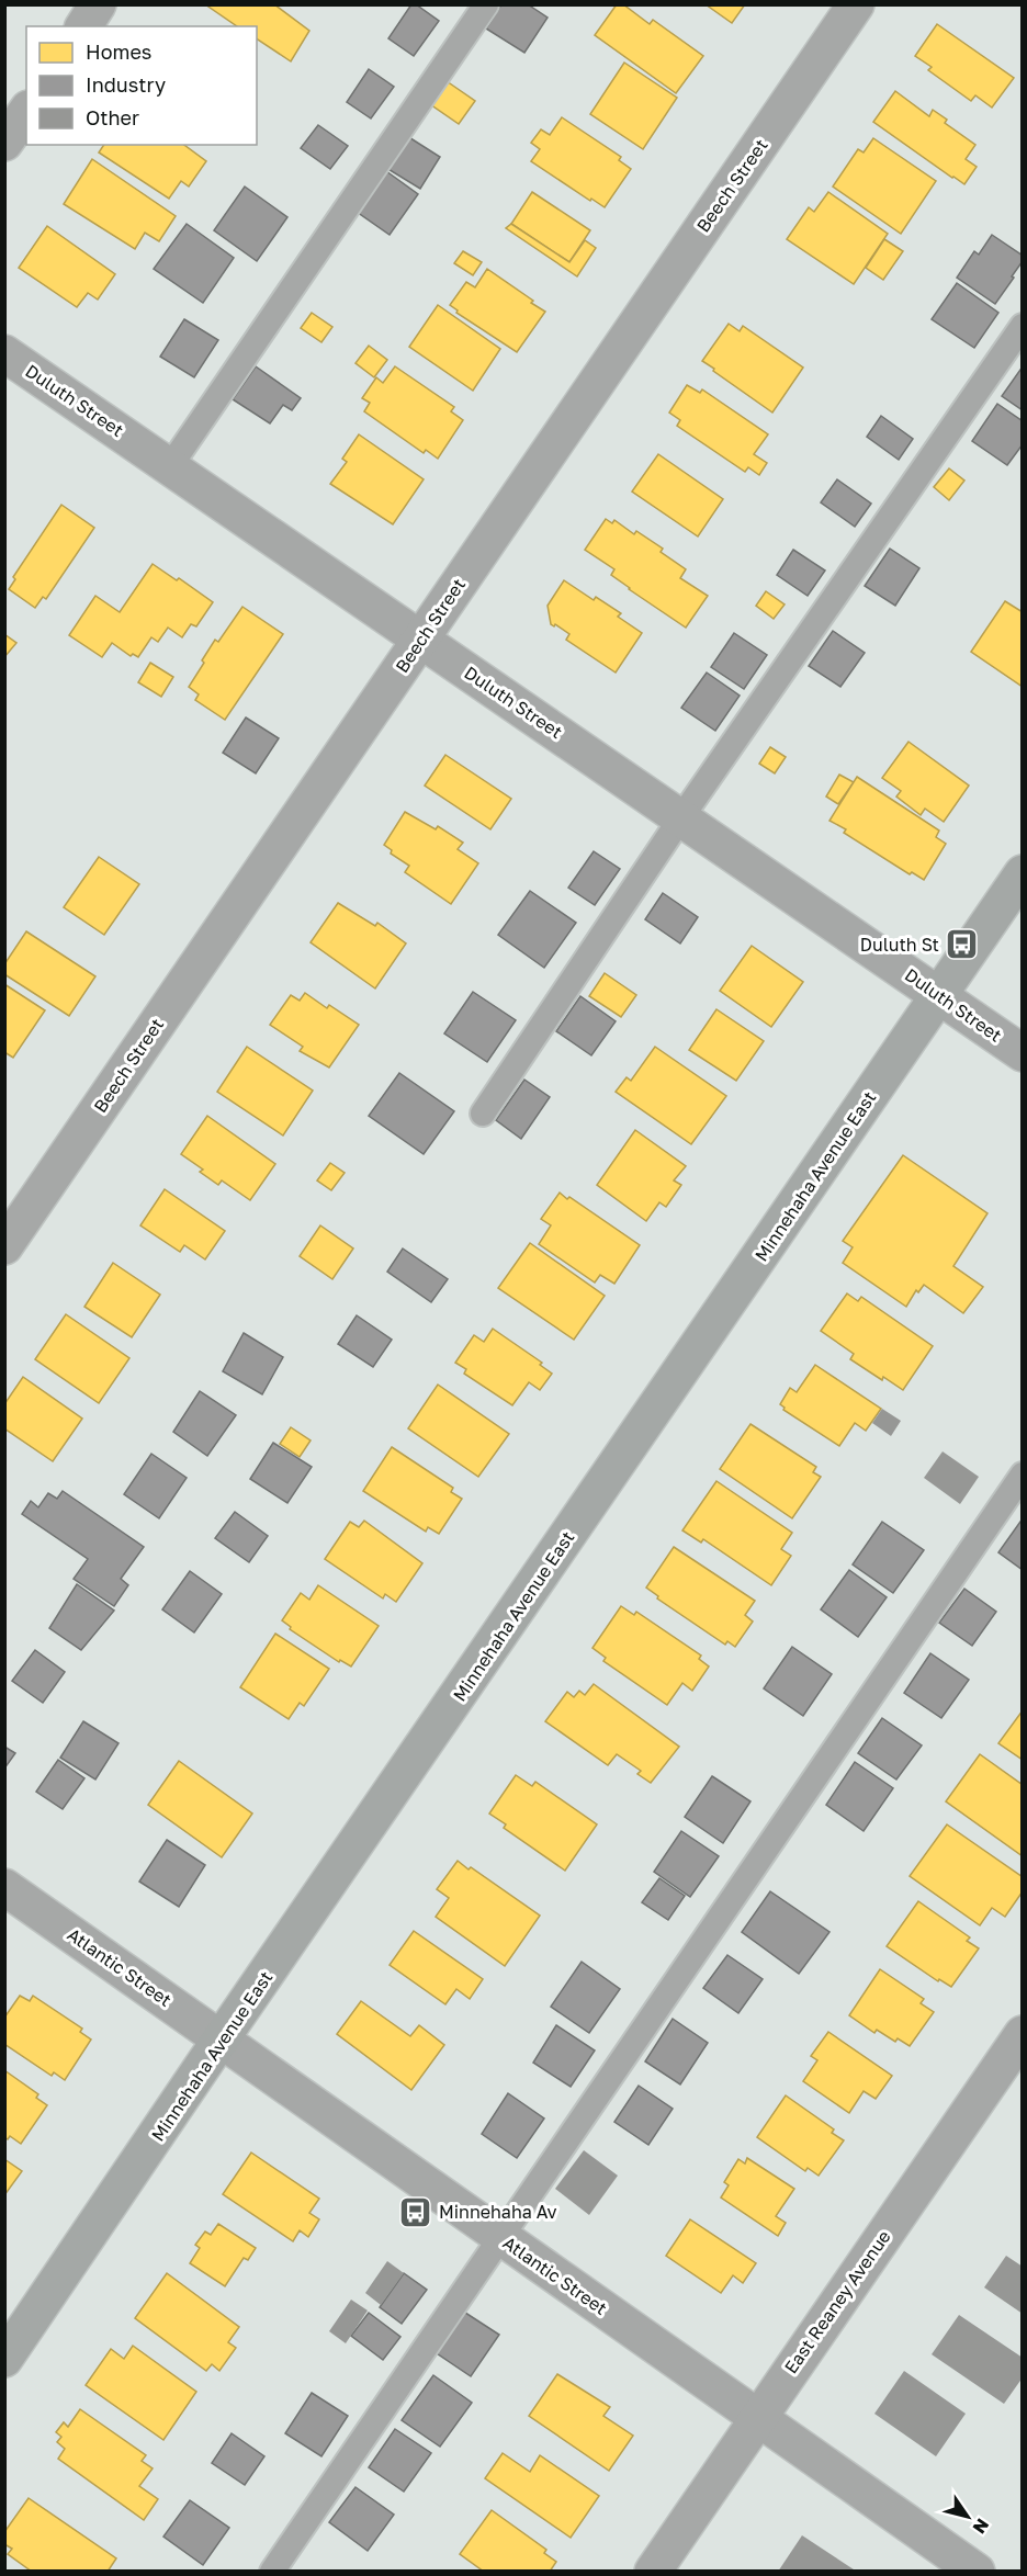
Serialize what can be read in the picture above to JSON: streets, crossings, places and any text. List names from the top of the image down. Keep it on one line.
{"streets":{"main road":["Minnehaha Avenue East"],"street":["Beech Street","Duluth Street","Atlantic Street","East Reaney Avenue"]},"crossings":[["Beech Street","Duluth Street"],["Duluth Street","Minnehaha Avenue East"],["Minnehaha Avenue East","Atlantic Street"],["Atlantic Street","East Reaney Avenue"]],"places":{"bus stop":["Duluth St","Minnehaha Av"]},"legend":["Homes","Industry","Other"],"north":"bottom right"}
